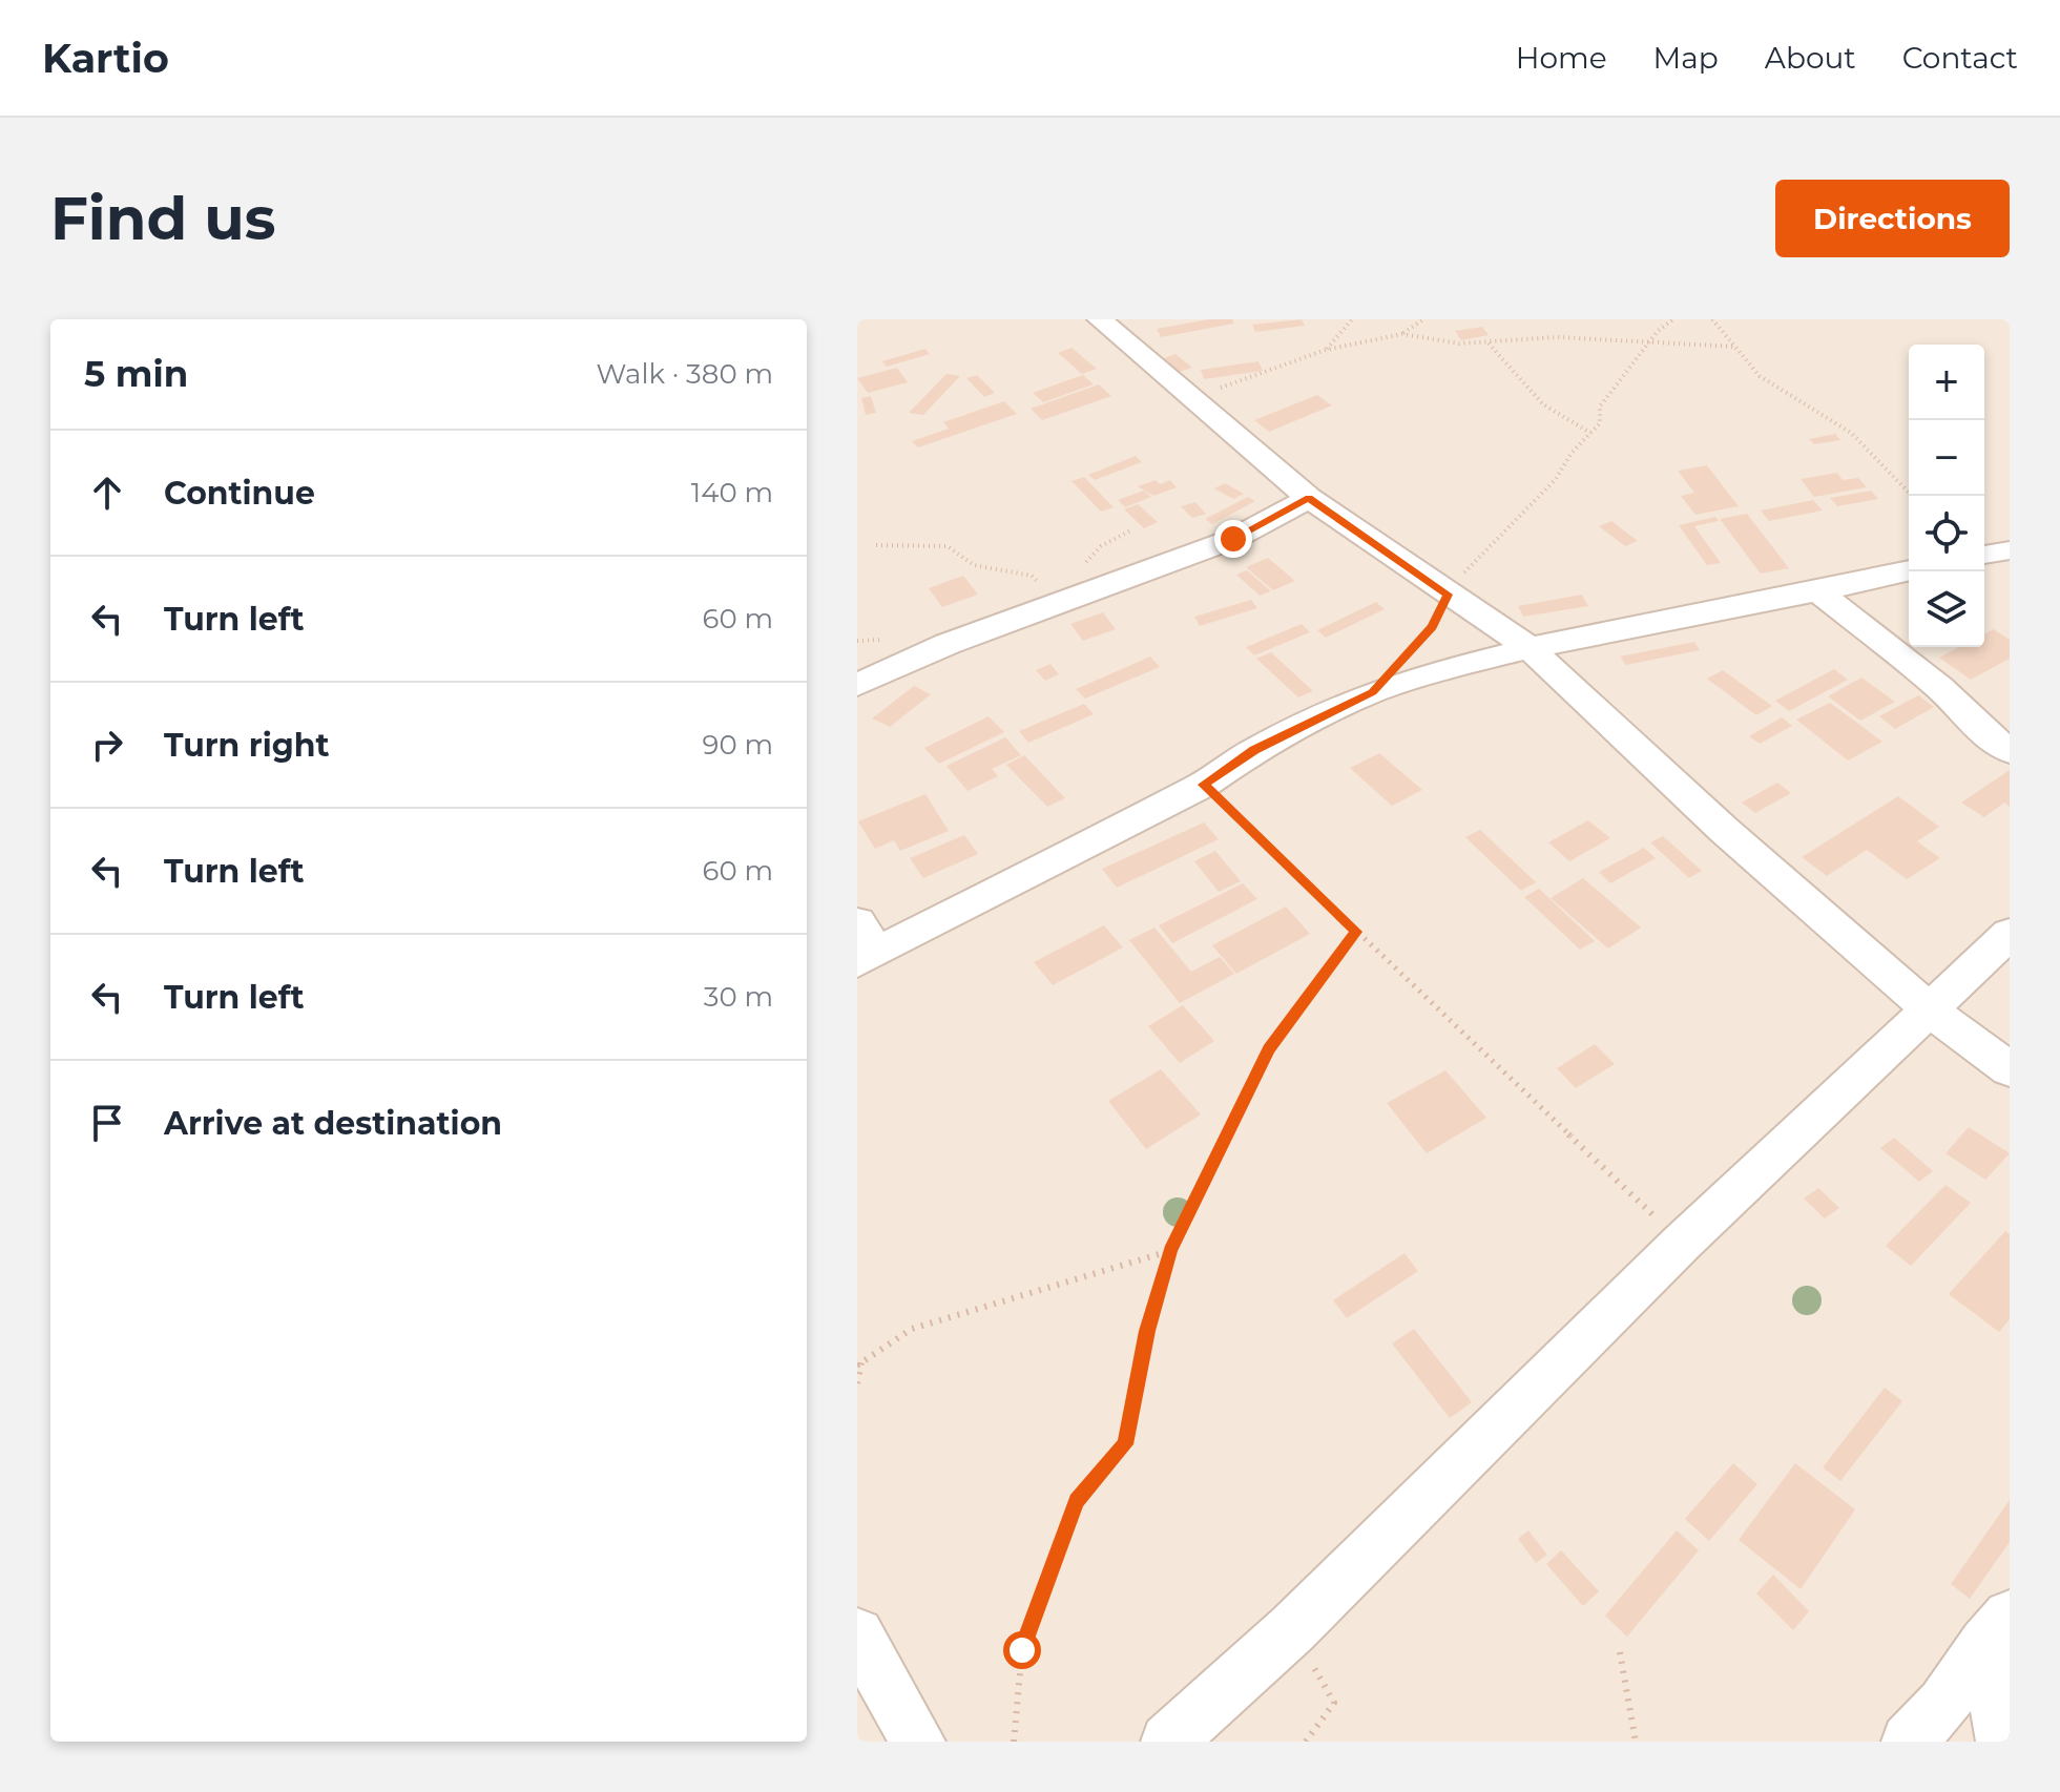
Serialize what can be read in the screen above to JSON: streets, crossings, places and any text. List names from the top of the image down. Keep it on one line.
{"page":{"header":"Kartio","nav":["Home","Map","About","Contact"],"buttons":"Directions","title":"Find us","heading":["5 min","Walk · 380 m"],"map_buttons":["+","−"],"list":[["Continue","140 m"],["Turn left","60 m"],["Turn right","90 m"],["Turn left","60 m"],["Turn left","30 m"],"Arrive at destination"]}}
